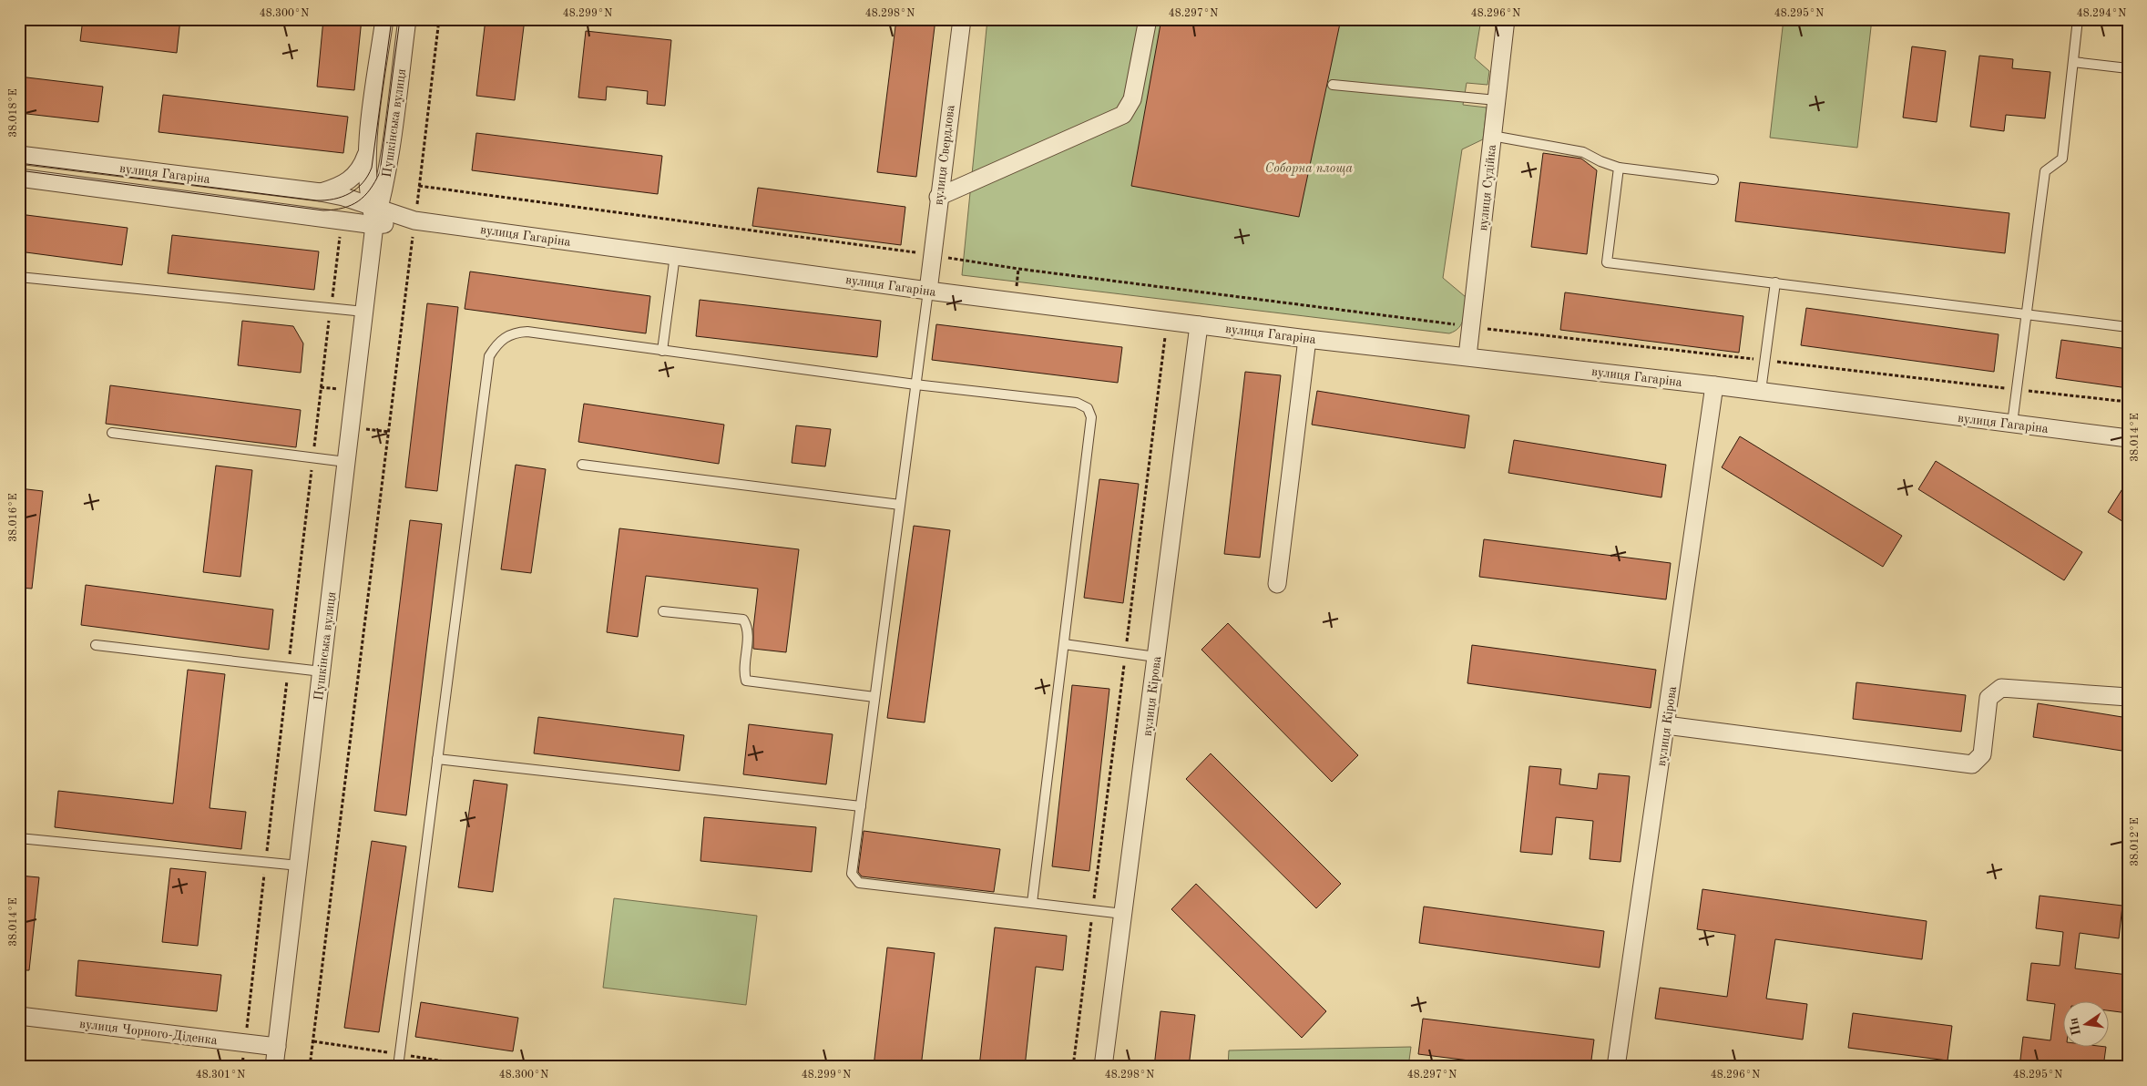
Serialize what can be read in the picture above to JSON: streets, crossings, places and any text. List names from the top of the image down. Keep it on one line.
{"streets":{"street":["Пушкінська вулиця","вулиця Свердлова","вулиця Гагаріна","вулиця Судійка","вулиця Кірова","вулиця Чорного-Діденка"]},"crossings":[["Пушкінська вулиця","вулиця Гагаріна"],["Пушкінська вулиця","вулиця Чорного-Діденка"],["вулиця Свердлова","вулиця Гагаріна"],["вулиця Гагаріна","вулиця Судійка"],["вулиця Гагаріна","вулиця Кірова"]],"parks":["Соборна площа"],"north":"left","coordinates":["48.300°N","48.299°N","48.298°N","48.297°N","48.296°N","48.295°N","48.294°N","38.018°E","38.014°E","38.016°E","38.012°E","48.301°N"]}
